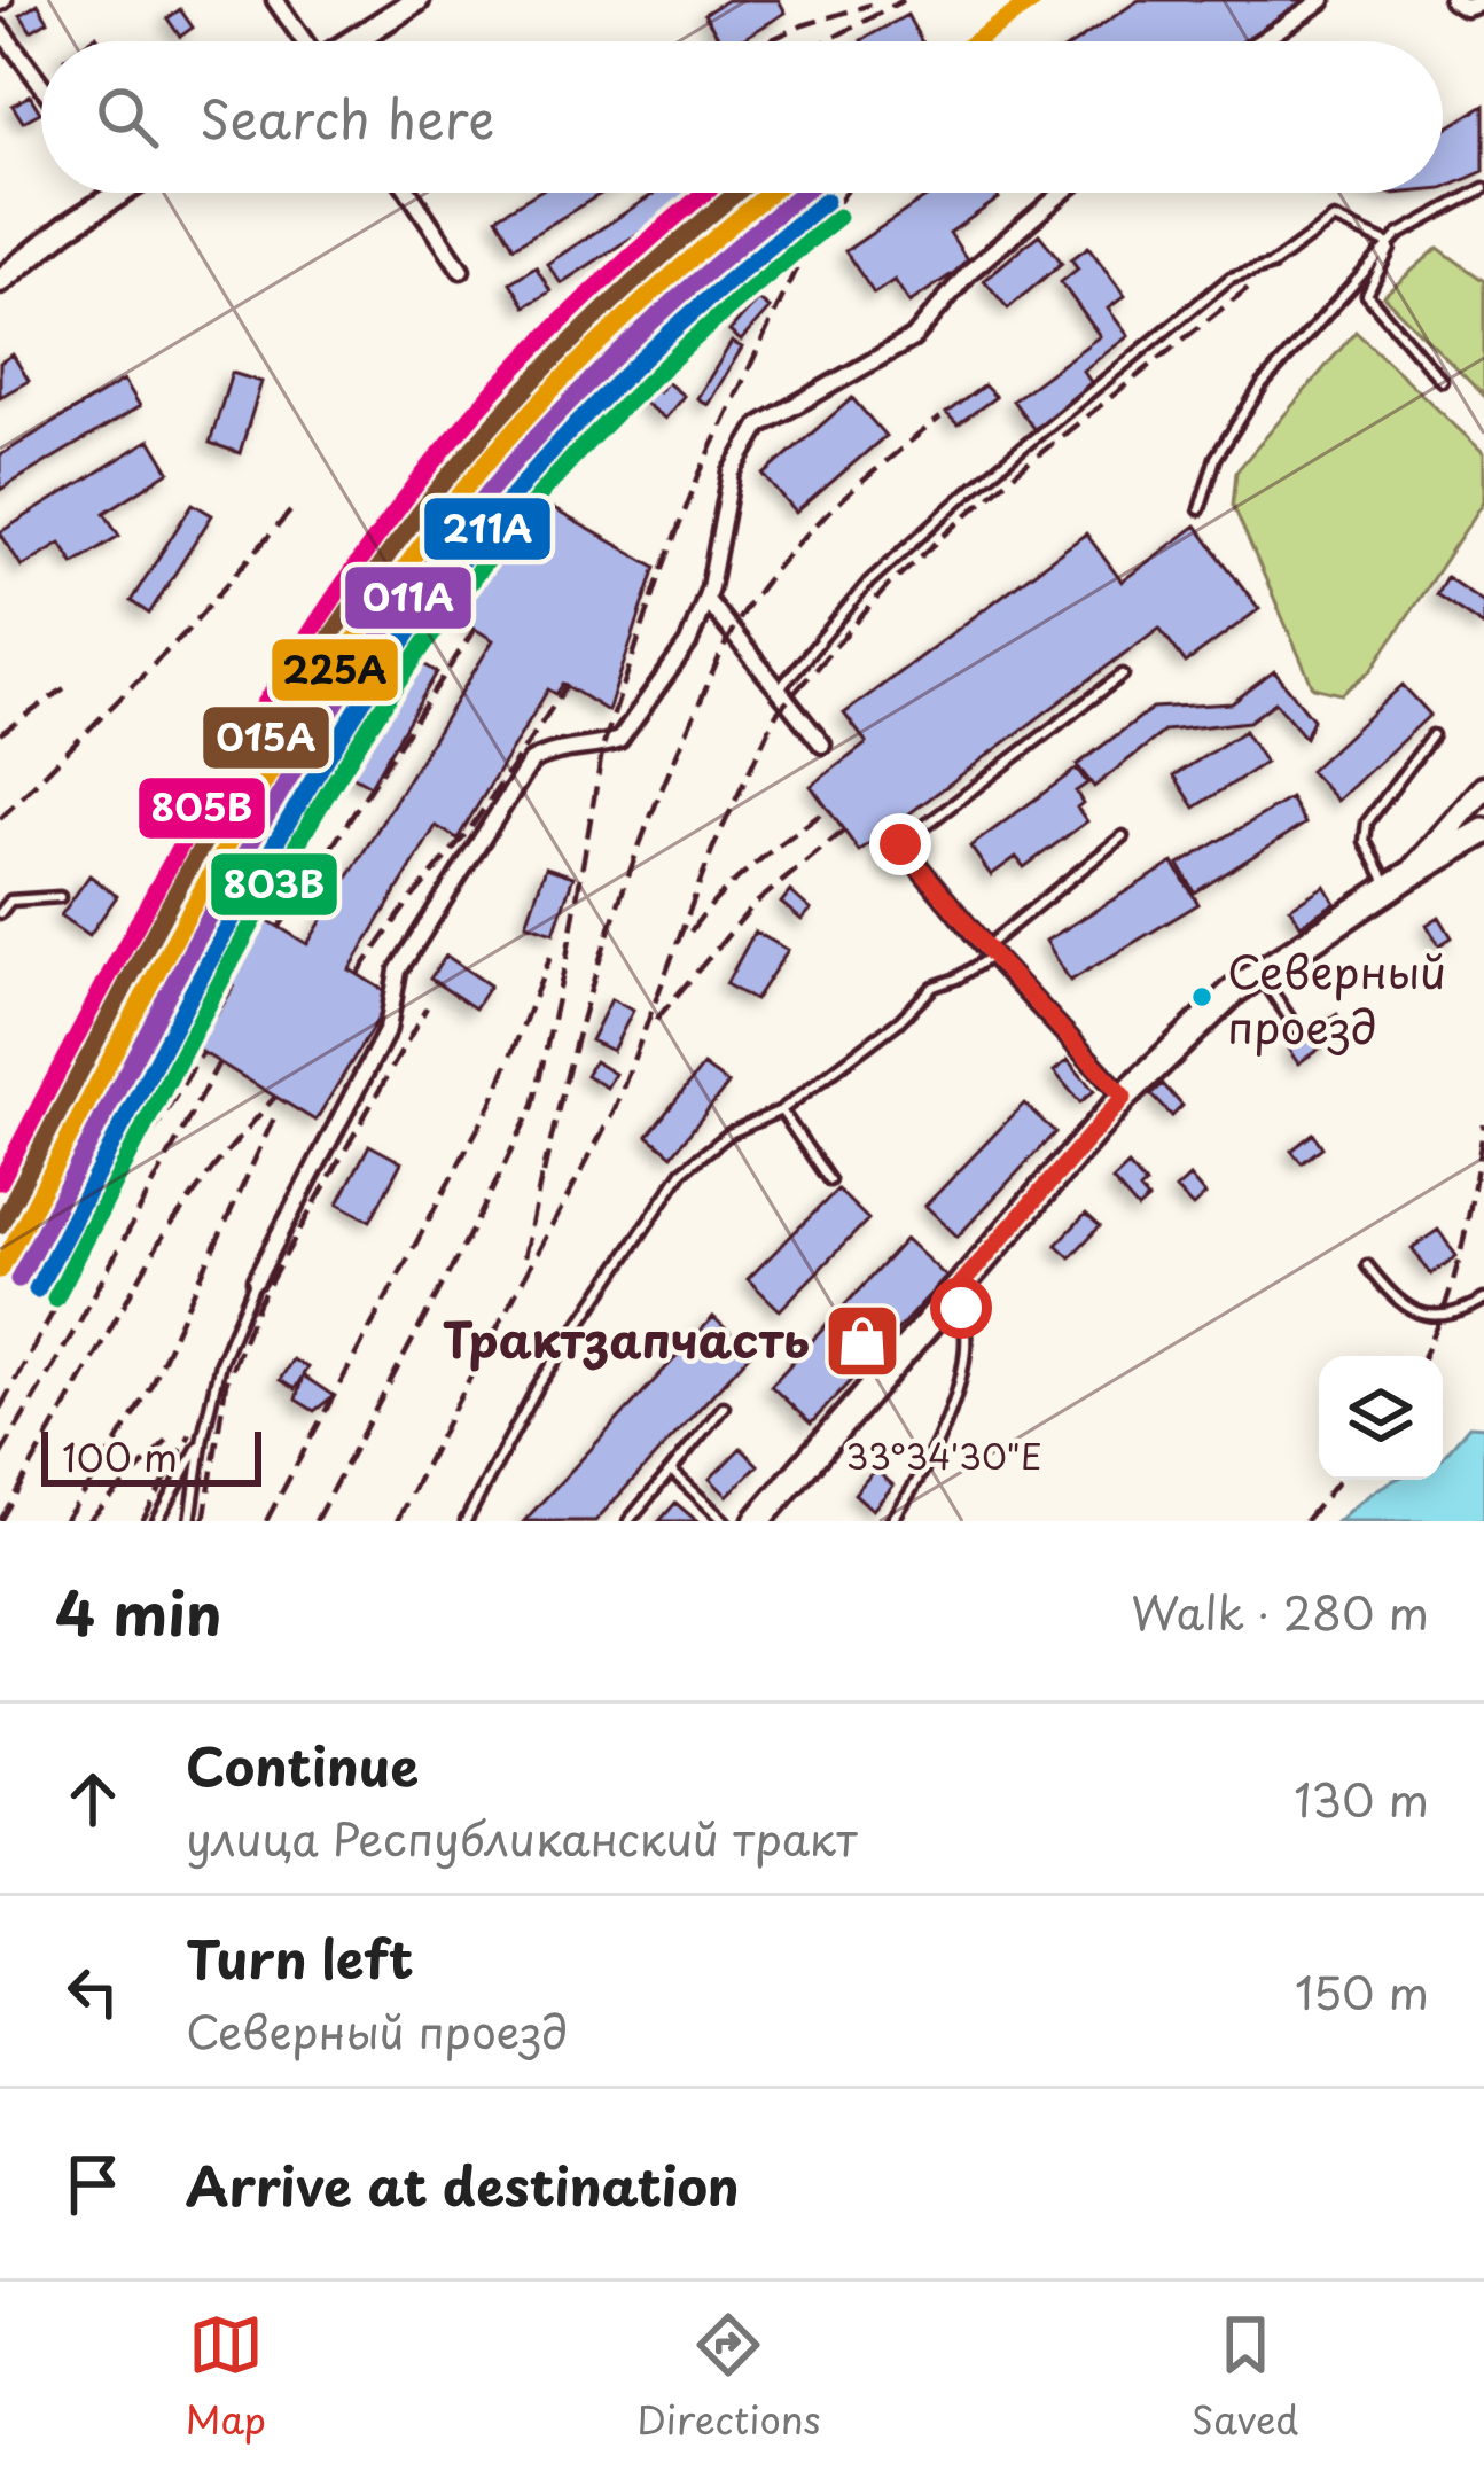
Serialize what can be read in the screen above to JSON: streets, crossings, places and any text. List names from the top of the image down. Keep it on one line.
{"places":{"other":["Северный проезд"],"shop":["Трактзапчасть"]},"lines":["transit line 225А","transit line 011А","transit line 015А","transit line 805В","transit line 211А","transit line 803В"],"scale_bar":"100 m","page":{"search":"Search here","scale":"100 m","heading":["4 min","Walk · 280 m"],"list":[["Continue","улица Республиканский тракт","130 m"],["Turn left","Северный проезд","150 m"],"Arrive at destination"],"nav":["Map","Directions","Saved"]},"coordinates":["33°34'30\"E"]}
